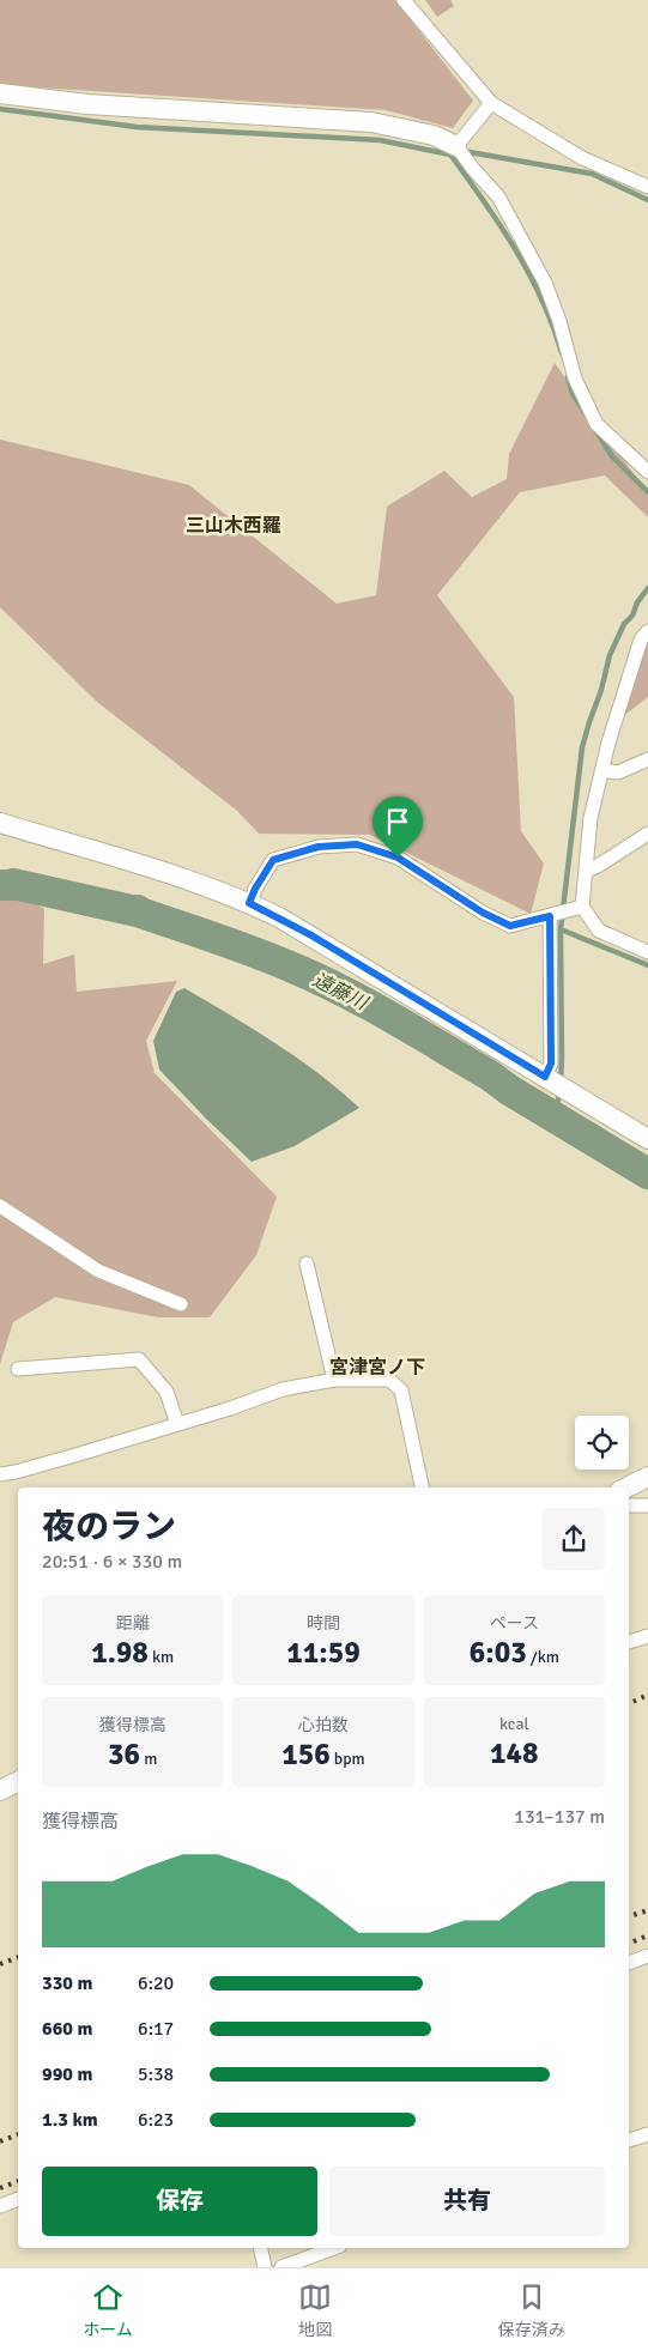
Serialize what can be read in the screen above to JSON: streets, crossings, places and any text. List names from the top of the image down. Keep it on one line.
{"districts":["三山木西羅","宮津宮ノ下"],"water":["遠藤川"],"page":{"heading":["夜のラン","20:51 · 6 × 330 m"],"stats":[["距離","1.98 km"],["時間","11:59"],["ペース","6:03 /km"],["獲得標高","36 m"],["心拍数","156 bpm"],["kcal","148"]],"chart":["獲得標高","131–137 m"],"list":[{"name":"330 m","note":"6:20"},{"name":"660 m","note":"6:17"},{"name":"990 m","note":"5:38"},{"name":"1.3 km","note":"6:23"}],"buttons":["保存","共有"],"tabs":["ホーム","地図","保存済み"]}}
